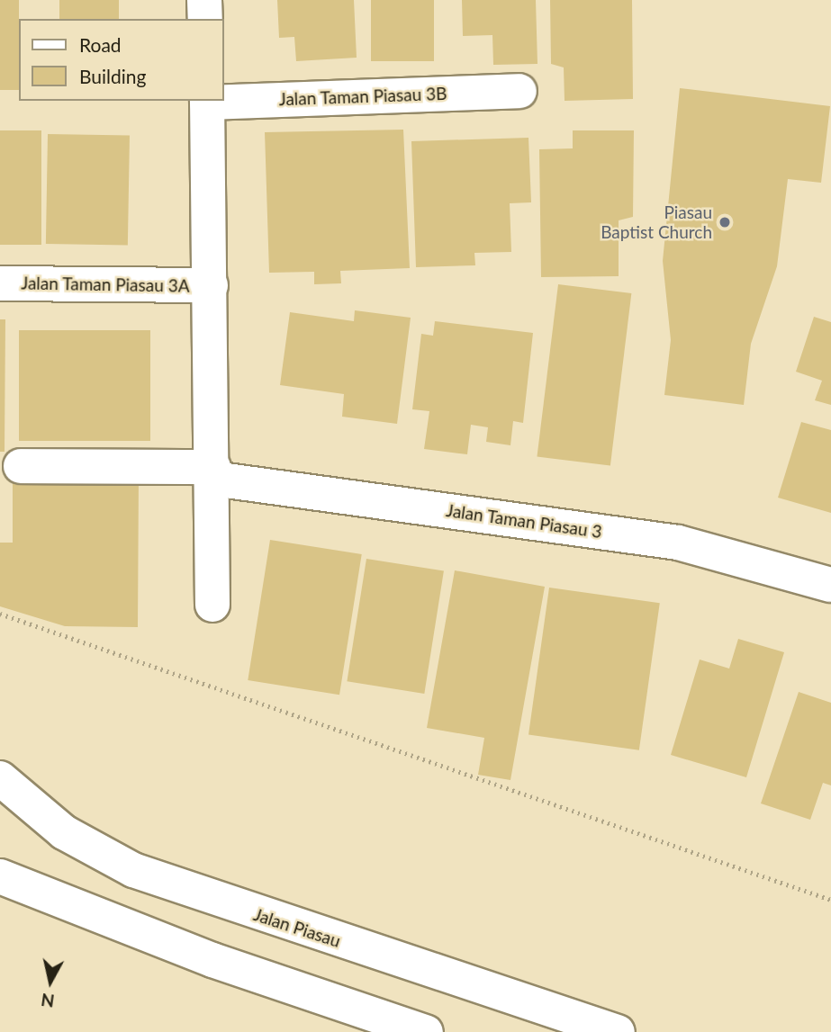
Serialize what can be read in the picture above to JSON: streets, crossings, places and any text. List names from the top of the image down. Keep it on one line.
{"streets":{"street":["Jalan Taman Piasau 3B","Jalan Taman Piasau 3A","Jalan Taman Piasau 3","Jalan Piasau"]},"places":["Piasau Baptist Church"],"legend":["Road","Building"],"north":"bottom"}
